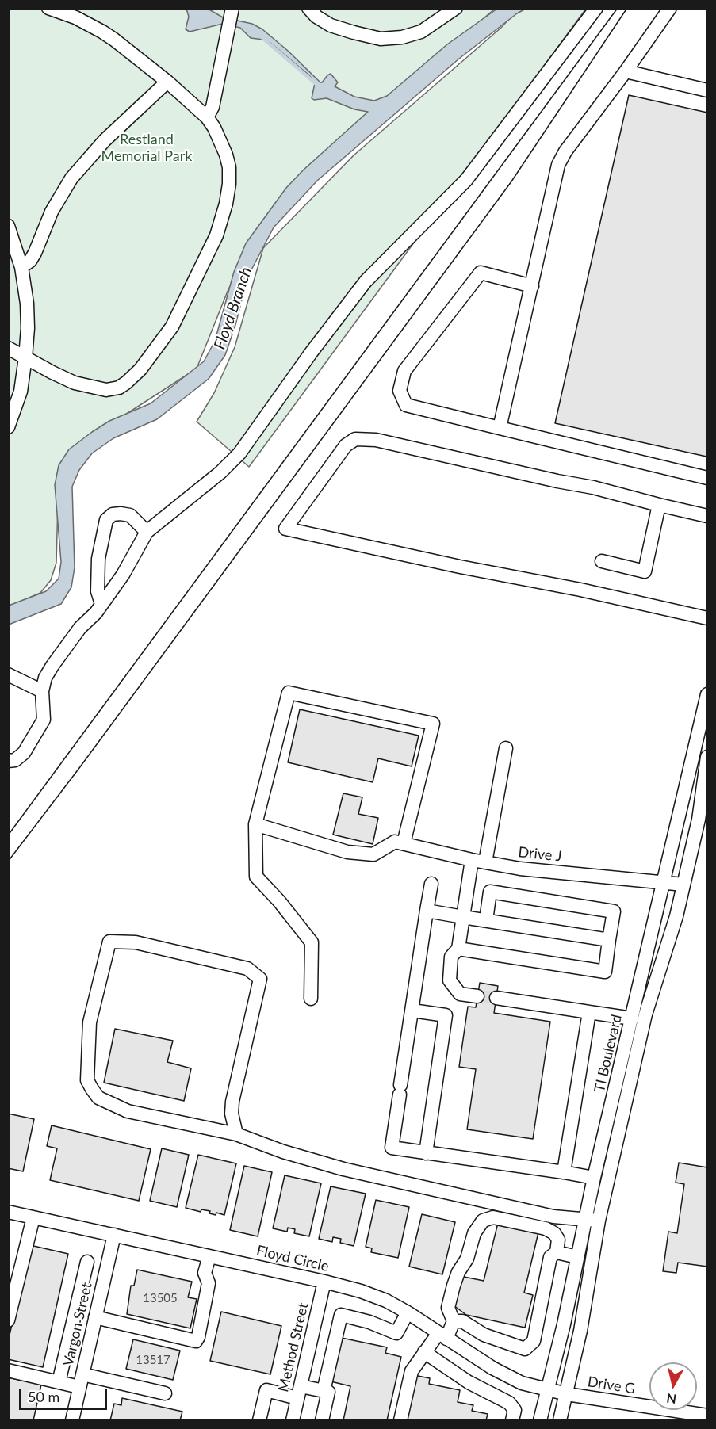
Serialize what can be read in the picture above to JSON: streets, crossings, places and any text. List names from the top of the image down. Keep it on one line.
{"streets":{"street":["Drive J","TI Boulevard","Floyd Circle","Vargon Street","Method Street","Drive G"]},"crossings":[["Drive J","TI Boulevard"],["TI Boulevard","Floyd Circle"],["TI Boulevard","Drive G"],["Floyd Circle","Vargon Street"],["Floyd Circle","Method Street"],["Floyd Circle","Drive G"]],"water":["Floyd Branch"],"parks":["Restland Memorial Park"],"house_numbers":["13505","13517"],"scale_bar":"50 m","north":"bottom"}
